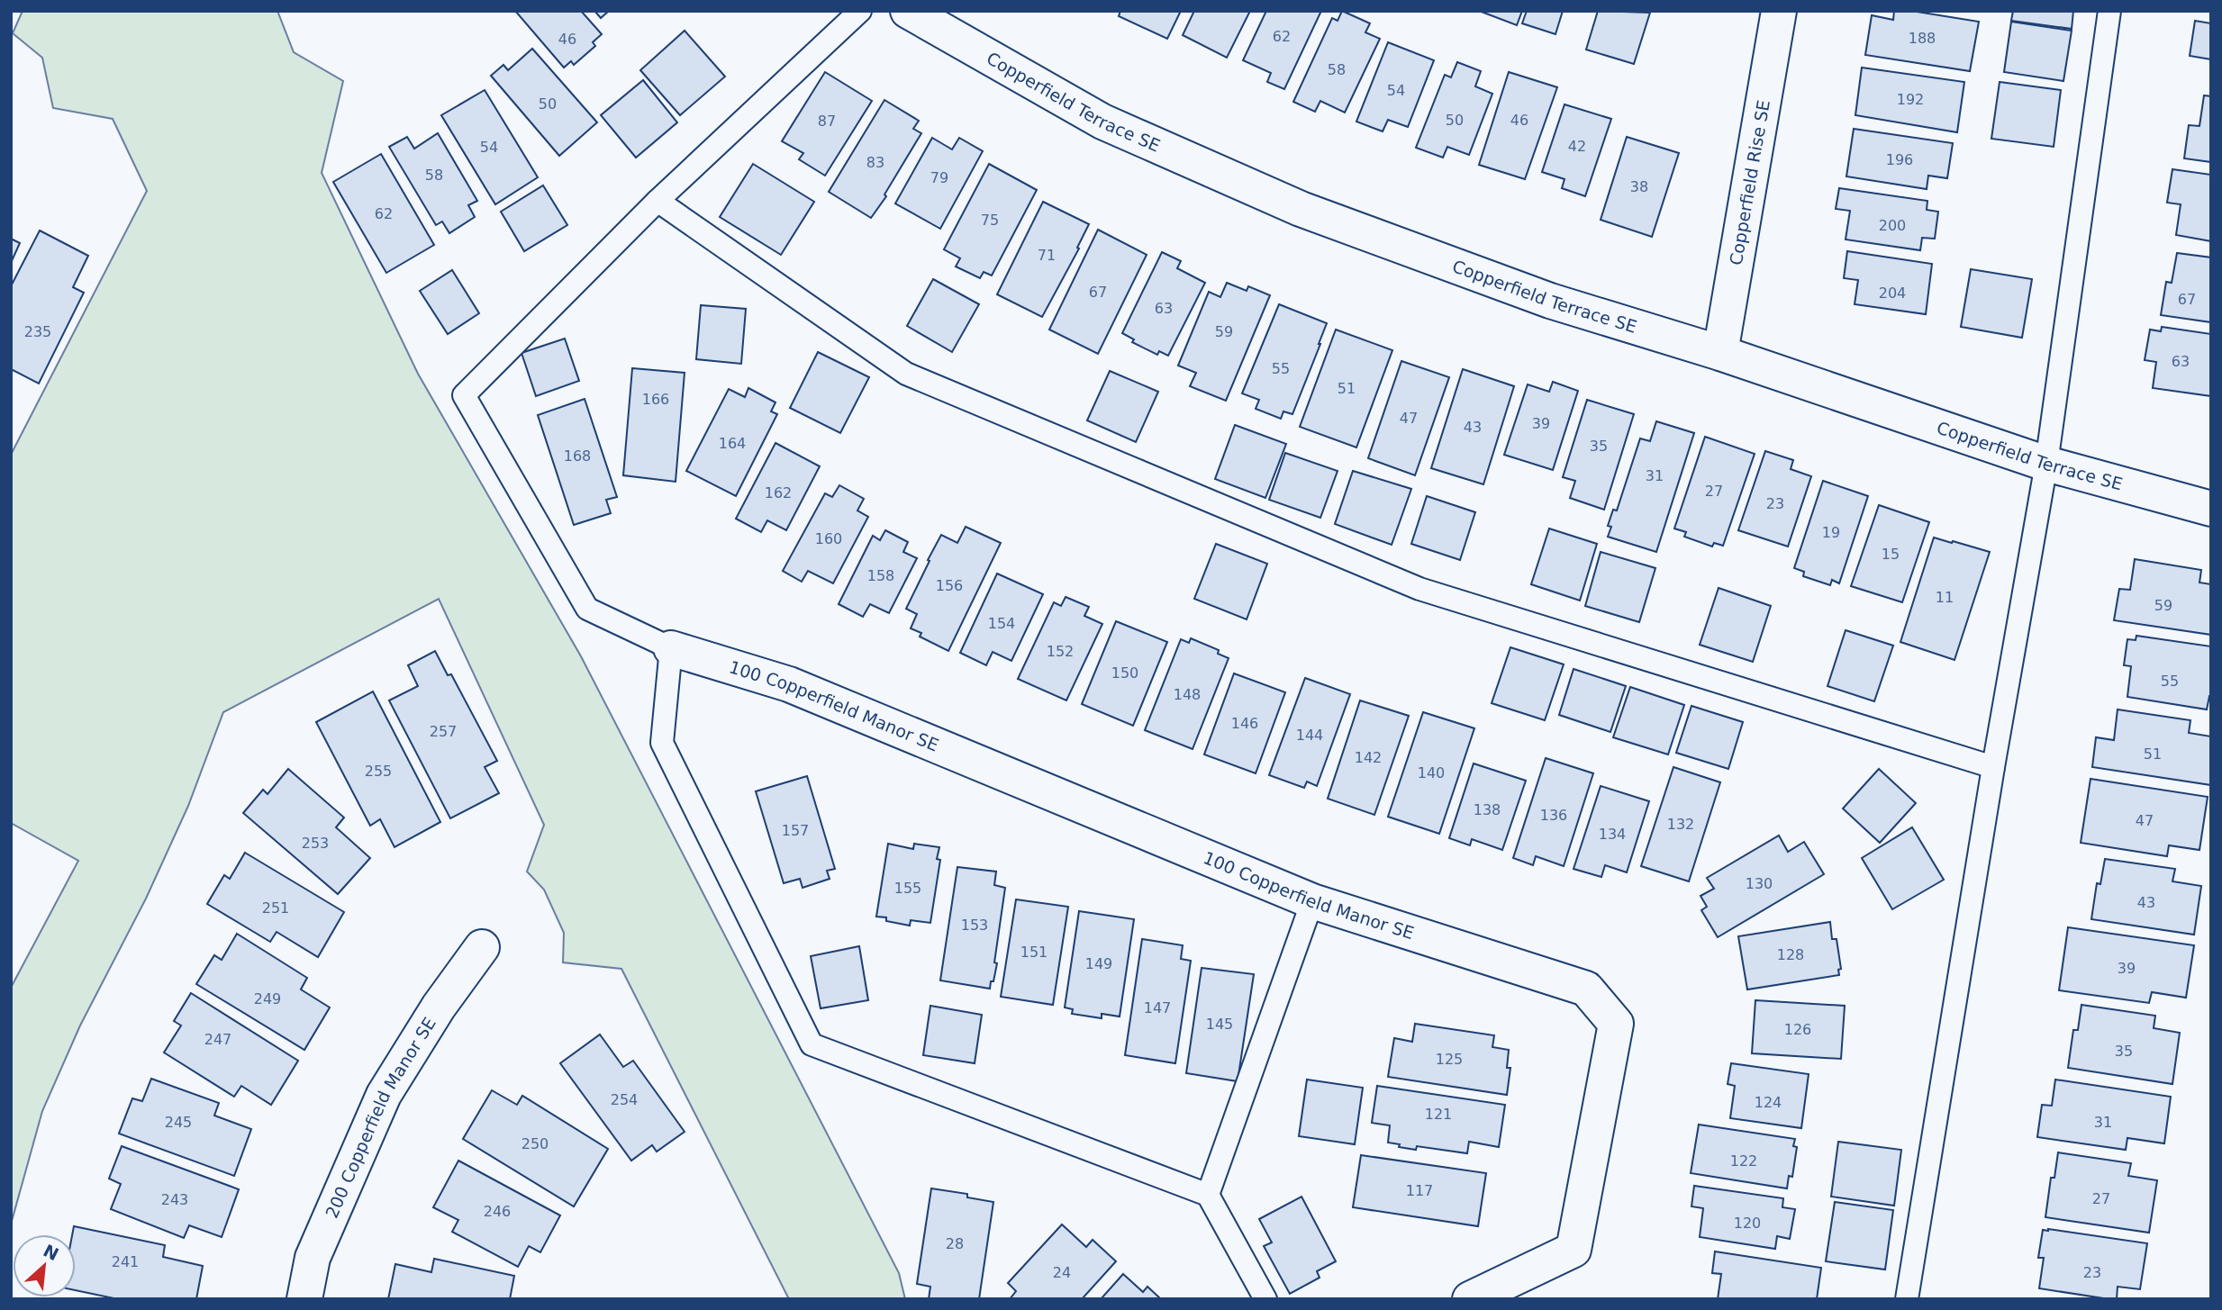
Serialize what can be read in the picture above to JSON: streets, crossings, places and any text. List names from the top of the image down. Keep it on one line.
{"streets":{"street":["Copperfield Terrace SE","Copperfield Rise SE","100 Copperfield Manor SE","200 Copperfield Manor SE"]},"crossings":[["Copperfield Terrace SE","Copperfield Rise SE"]],"house_numbers":["62","188","46","58","54","192","50","50","46","87","42","54","196","83","58","79","38","62","75","200","71","67","204","67","63","235","59","63","55","51","166","47","39","43","164","35","168","31","27","162","23","19","160","15","158","156","11","59","154","152","150","55","148","146","257","144","51","142","255","140","138","136","47","132","157","134","253","130","155","43","251","153","151","128","149","39","249","147","145","126","247","35","125","254","124","121","245","31","250","122","117","27","243","246","120","28","241","24","23"],"north":"top right"}
